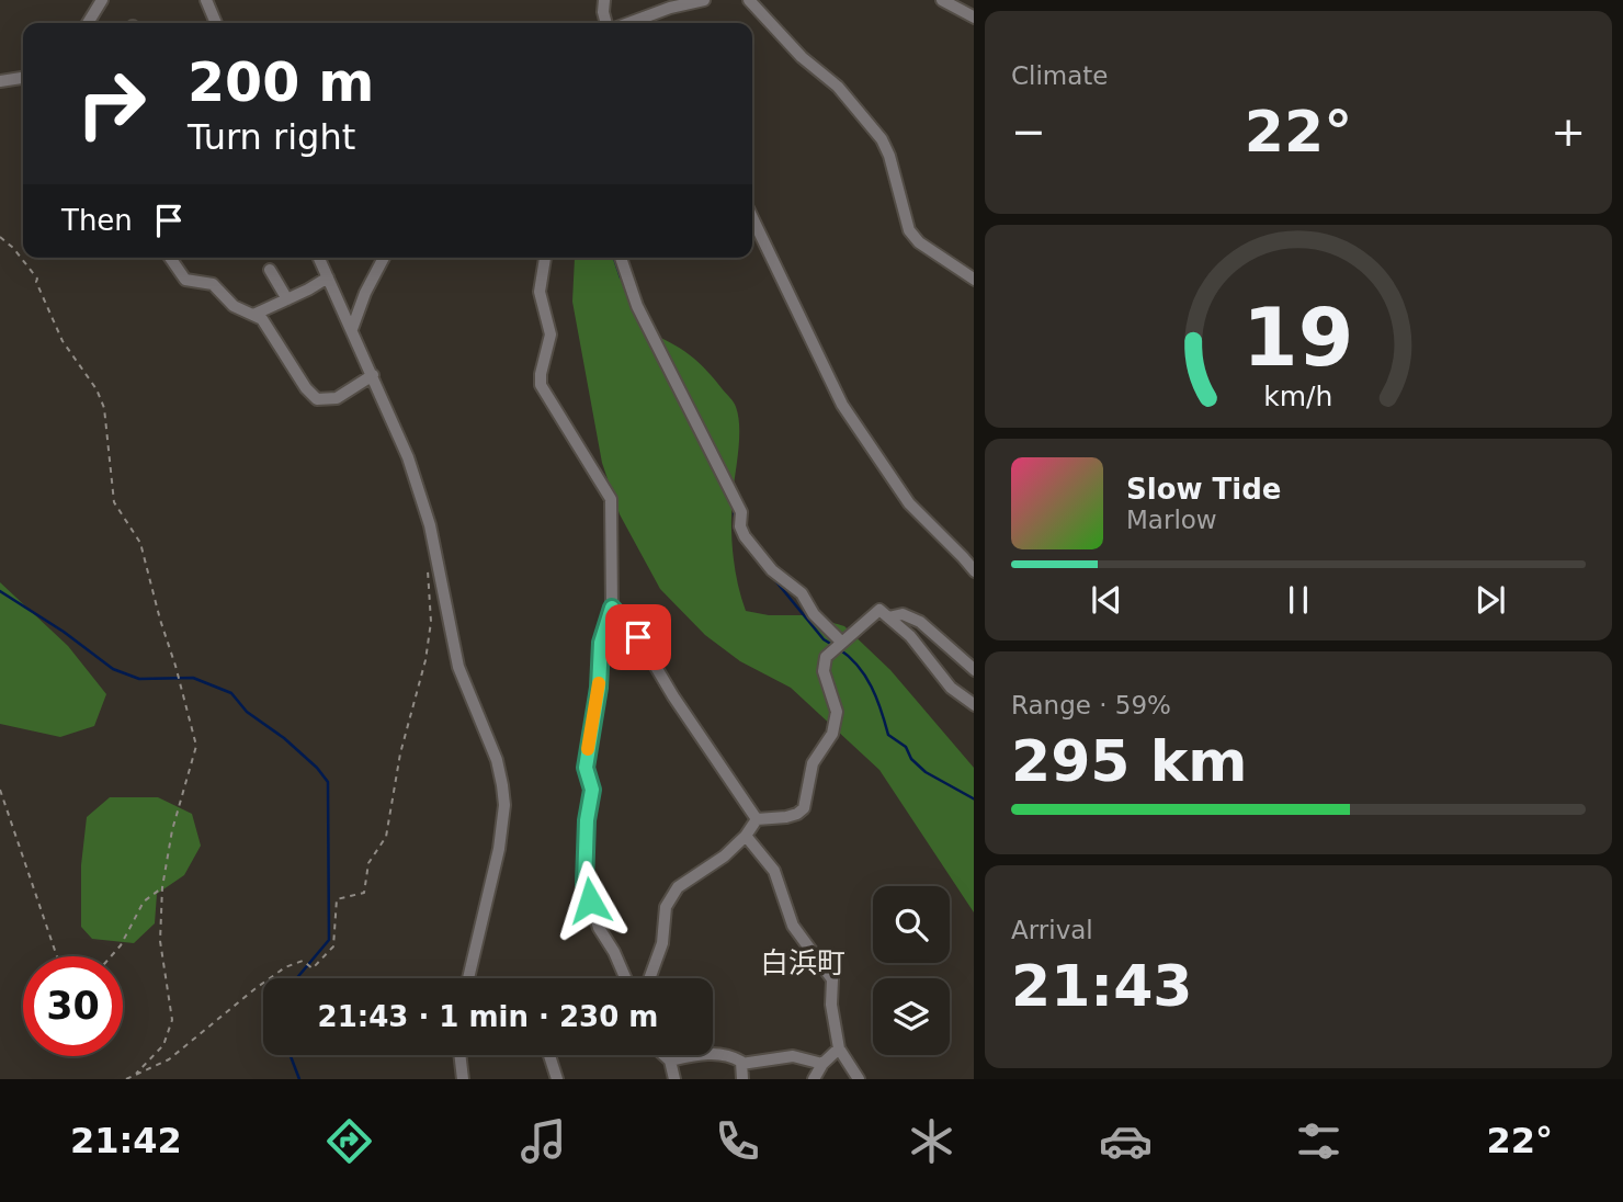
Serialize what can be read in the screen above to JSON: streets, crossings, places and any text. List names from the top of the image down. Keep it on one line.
{"districts":["白浜町"],"page":{"tile":["Climate",["Range · 59%","295 km"],["Arrival","21:43"]],"turn":["200 m","Turn right"],"heat":["−","22°","+"],"then":"Then","song":["Slow Tide","Marlow"],"limit":"30","trip":"21:43 · 1 min · 230 m","tabs":["21:42","22°"],"gauge":["19","km/h"]}}
